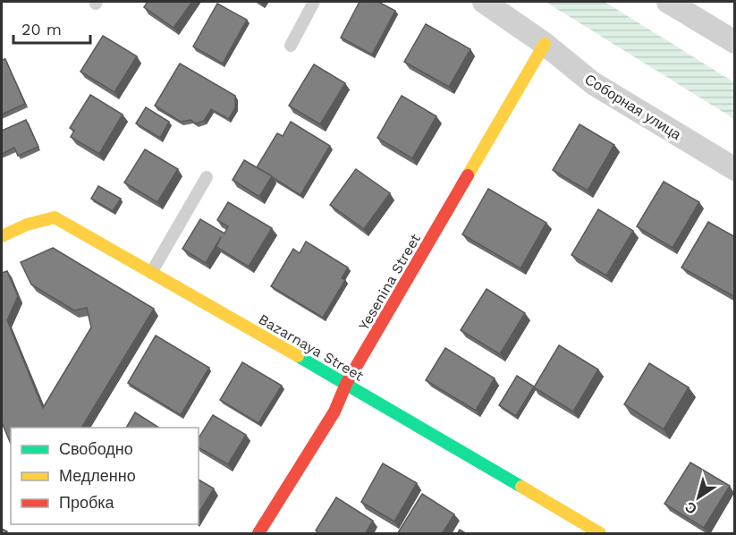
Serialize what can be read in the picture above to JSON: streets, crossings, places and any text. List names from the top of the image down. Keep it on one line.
{"streets":{"street":["Соборная улица","Yesenina Street","Bazarnaya Street"]},"crossings":[["Соборная улица","Yesenina Street"],["Yesenina Street","Bazarnaya Street"]],"legend":["Свободно","Медленно","Пробка"],"scale_bar":"20 m","north":"bottom left"}
